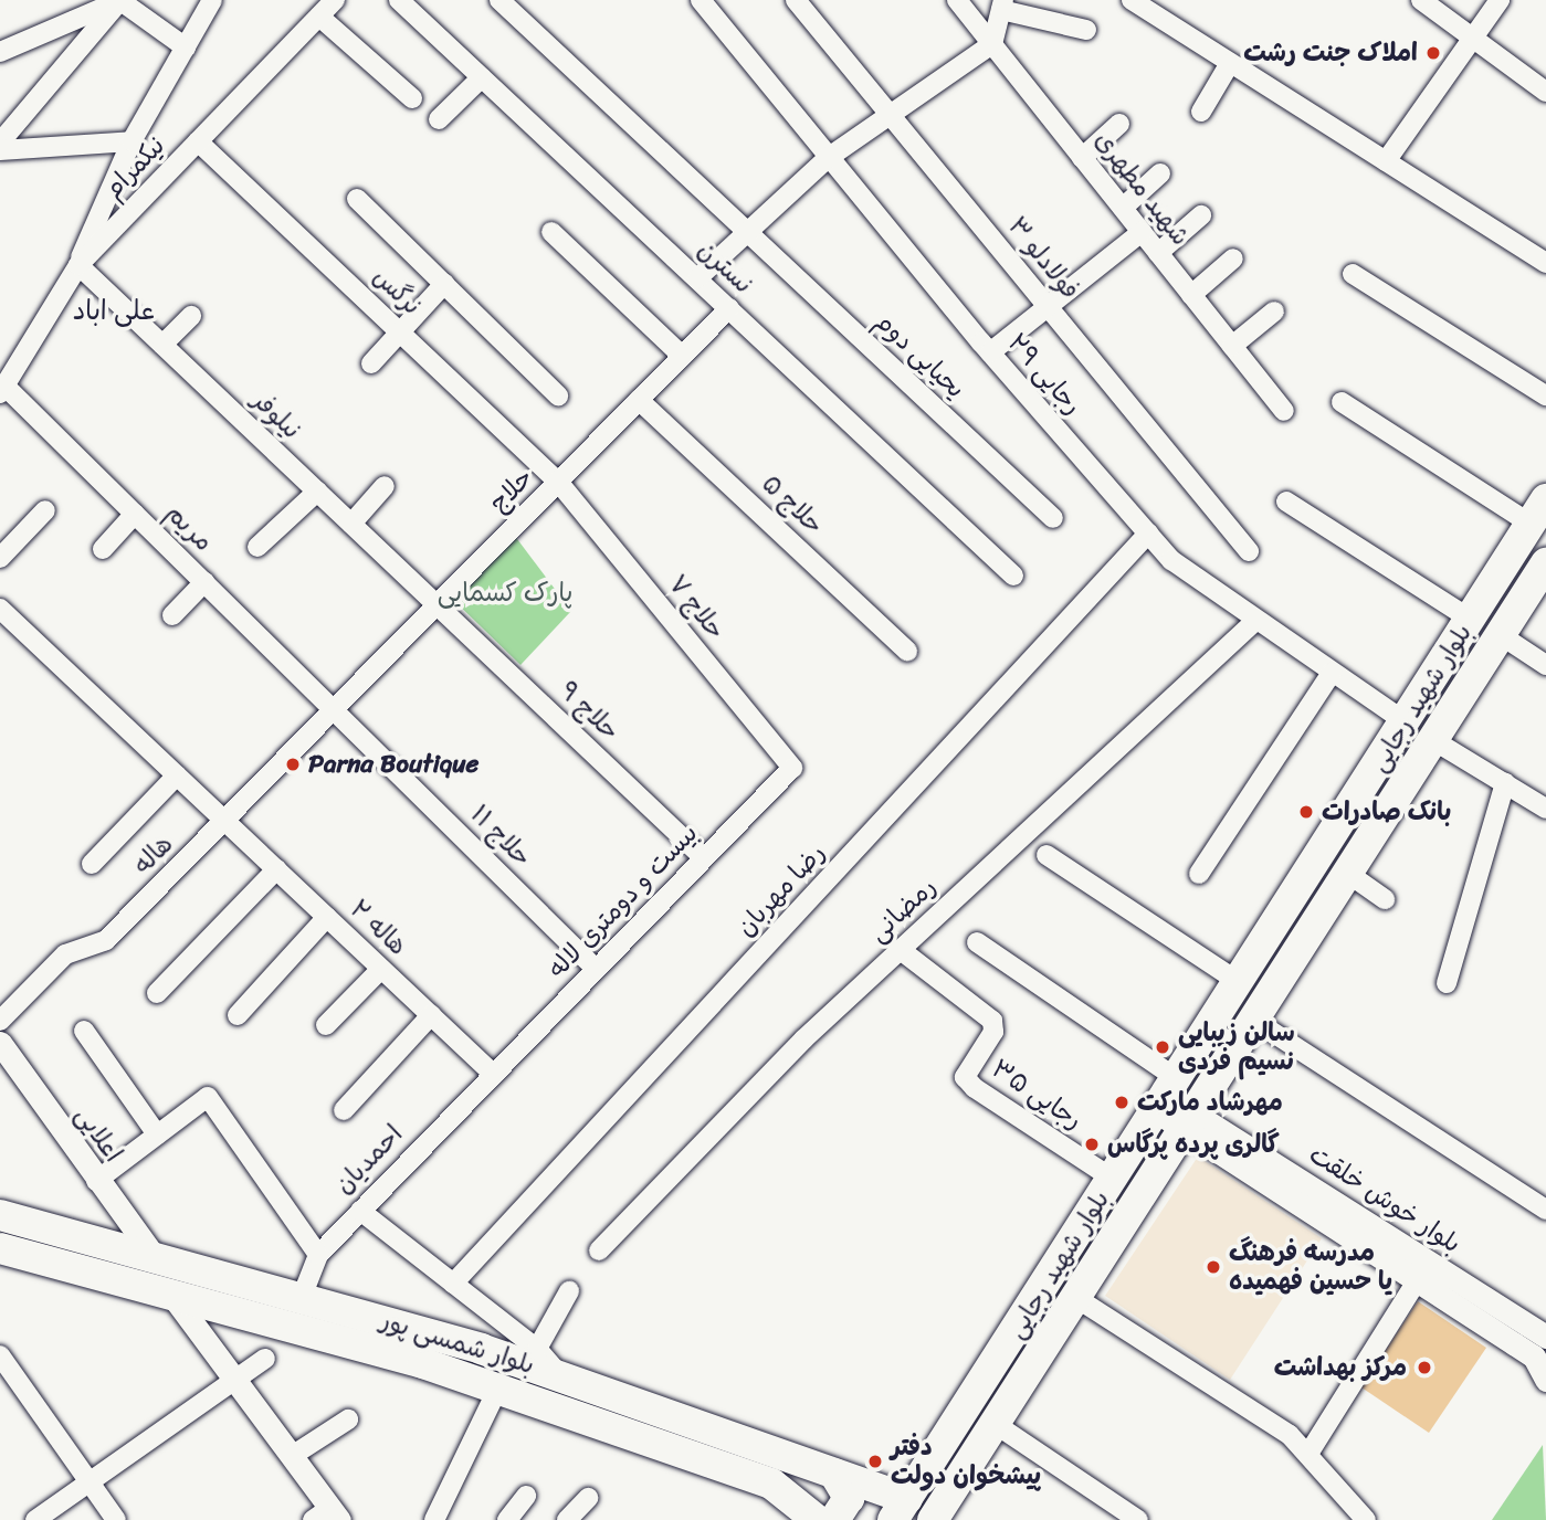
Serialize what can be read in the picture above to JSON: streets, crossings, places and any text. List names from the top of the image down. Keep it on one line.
{"streets":{"main road":["بلوار شهید رجایی","بلوار شمسی پور"],"street":["نیکمرام","شهید مطهری","فولادلو ۳","نسترن","نرگس","یحیایی دوم","رجایی ۲۹","نیلوفر","حلاج","حلاج ۵","مریم","حلاج ۷","حلاج ۹","حلاج ۱۱","هاله","رضا مهربان","بیست و دومتری لاله","رمضانی","هاله ۲","رجایی ۳۵","اعلایی","احمدیان","بلوار خوش خلقت"]},"crossings":[["نیکمرام","نرگس"],["نیکمرام","نیلوفر"],["نیکمرام","مریم"],["نسترن","حلاج"],["نرگس","حلاج"],["نرگس","حلاج ۷"],["رجایی ۲۹","بلوار شهید رجایی"],["رجایی ۲۹","رضا مهربان"],["رجایی ۲۹","رمضانی"],["نیلوفر","حلاج"],["نیلوفر","حلاج ۹"],["حلاج","حلاج ۵"],["حلاج","مریم"],["حلاج","حلاج ۷"],["حلاج","حلاج ۹"],["حلاج","حلاج ۱۱"],["حلاج","هاله"],["مریم","حلاج ۱۱"],["مریم","هاله"],["حلاج ۷","بیست و دومتری لاله"],["بلوار شهید رجایی","رجایی ۳۵"],["بلوار شهید رجایی","بلوار خوش خلقت"],["بلوار شهید رجایی","بلوار شمسی پور"],["حلاج ۹","بیست و دومتری لاله"],["حلاج ۱۱","هاله"],["حلاج ۱۱","بیست و دومتری لاله"],["هاله","هاله ۲"],["بیست و دومتری لاله","هاله ۲"],["بیست و دومتری لاله","احمدیان"],["رمضانی","رجایی ۳۵"],["هاله ۲","احمدیان"],["اعلایی","بلوار شمسی پور"],["احمدیان","بلوار شمسی پور"]],"districts":["علی اباد"],"parks":["پارک کسمایی"],"places":["املاک جنت رشت","Parna Boutique","بانک صادرات","سالن زیبایی نسیم فردی","مهرشاد مارکت","گالری پرده پرگاس","مدرسه فرهنگ یا حسین فهمیده","مرکز بهداشت","دفتر پیشخوان دولت"]}
